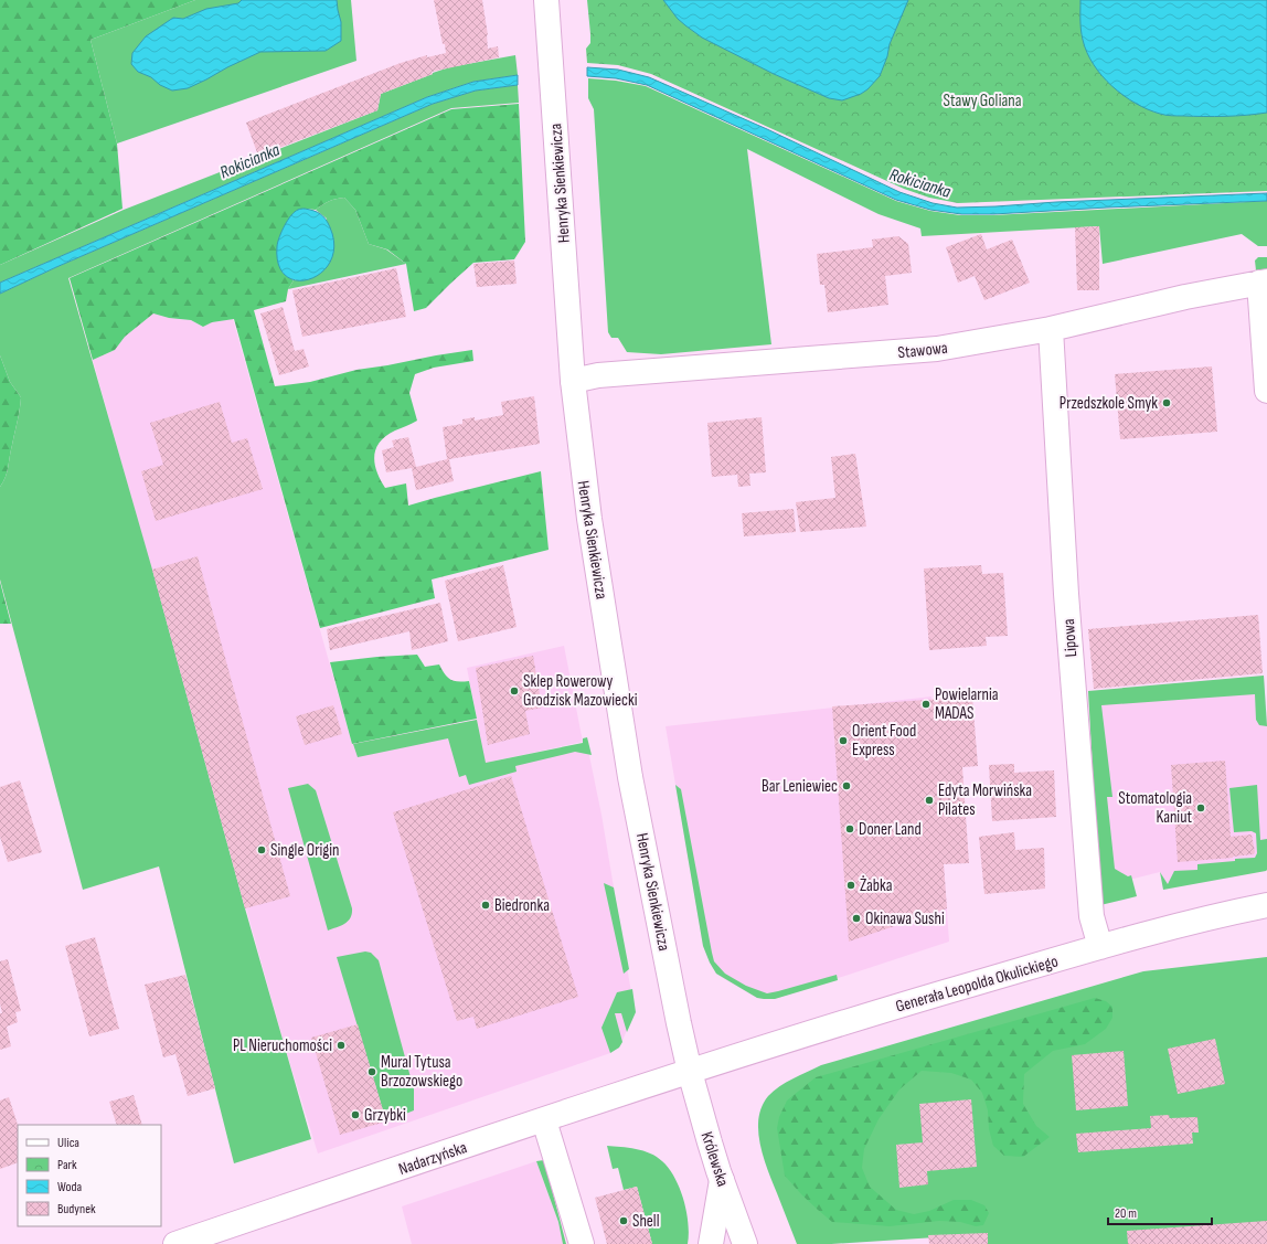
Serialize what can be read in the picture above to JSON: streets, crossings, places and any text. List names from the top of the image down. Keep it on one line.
{"streets":{"street":["Henryka Sienkiewicza","Stawowa","Lipowa","Generała Leopolda Okulickiego","Nadarzyńska","Królewska"]},"crossings":[["Henryka Sienkiewicza","Stawowa"],["Henryka Sienkiewicza","Generała Leopolda Okulickiego"],["Henryka Sienkiewicza","Nadarzyńska"],["Henryka Sienkiewicza","Królewska"],["Stawowa","Lipowa"],["Lipowa","Generała Leopolda Okulickiego"],["Generała Leopolda Okulickiego","Nadarzyńska"],["Generała Leopolda Okulickiego","Królewska"],["Nadarzyńska","Królewska"]],"water":["Rokicianka"],"parks":["Stawy Goliana"],"places":["Przedszkole Smyk","Sklep Rowerowy Grodzisk Mazowiecki","Powielarnia MADAS","Orient Food Express","Bar Leniewiec","Edyta Morwińska Pilates","Stomatologia Kaniut","Doner Land","Single Origin","Żabka","Biedronka","Okinawa Sushi","PL Nieruchomości","Mural Tytusa Brzozowskiego","Grzybki","Shell"],"legend":["Ulica","Park","Woda","Budynek"],"scale_bar":"20 m"}
